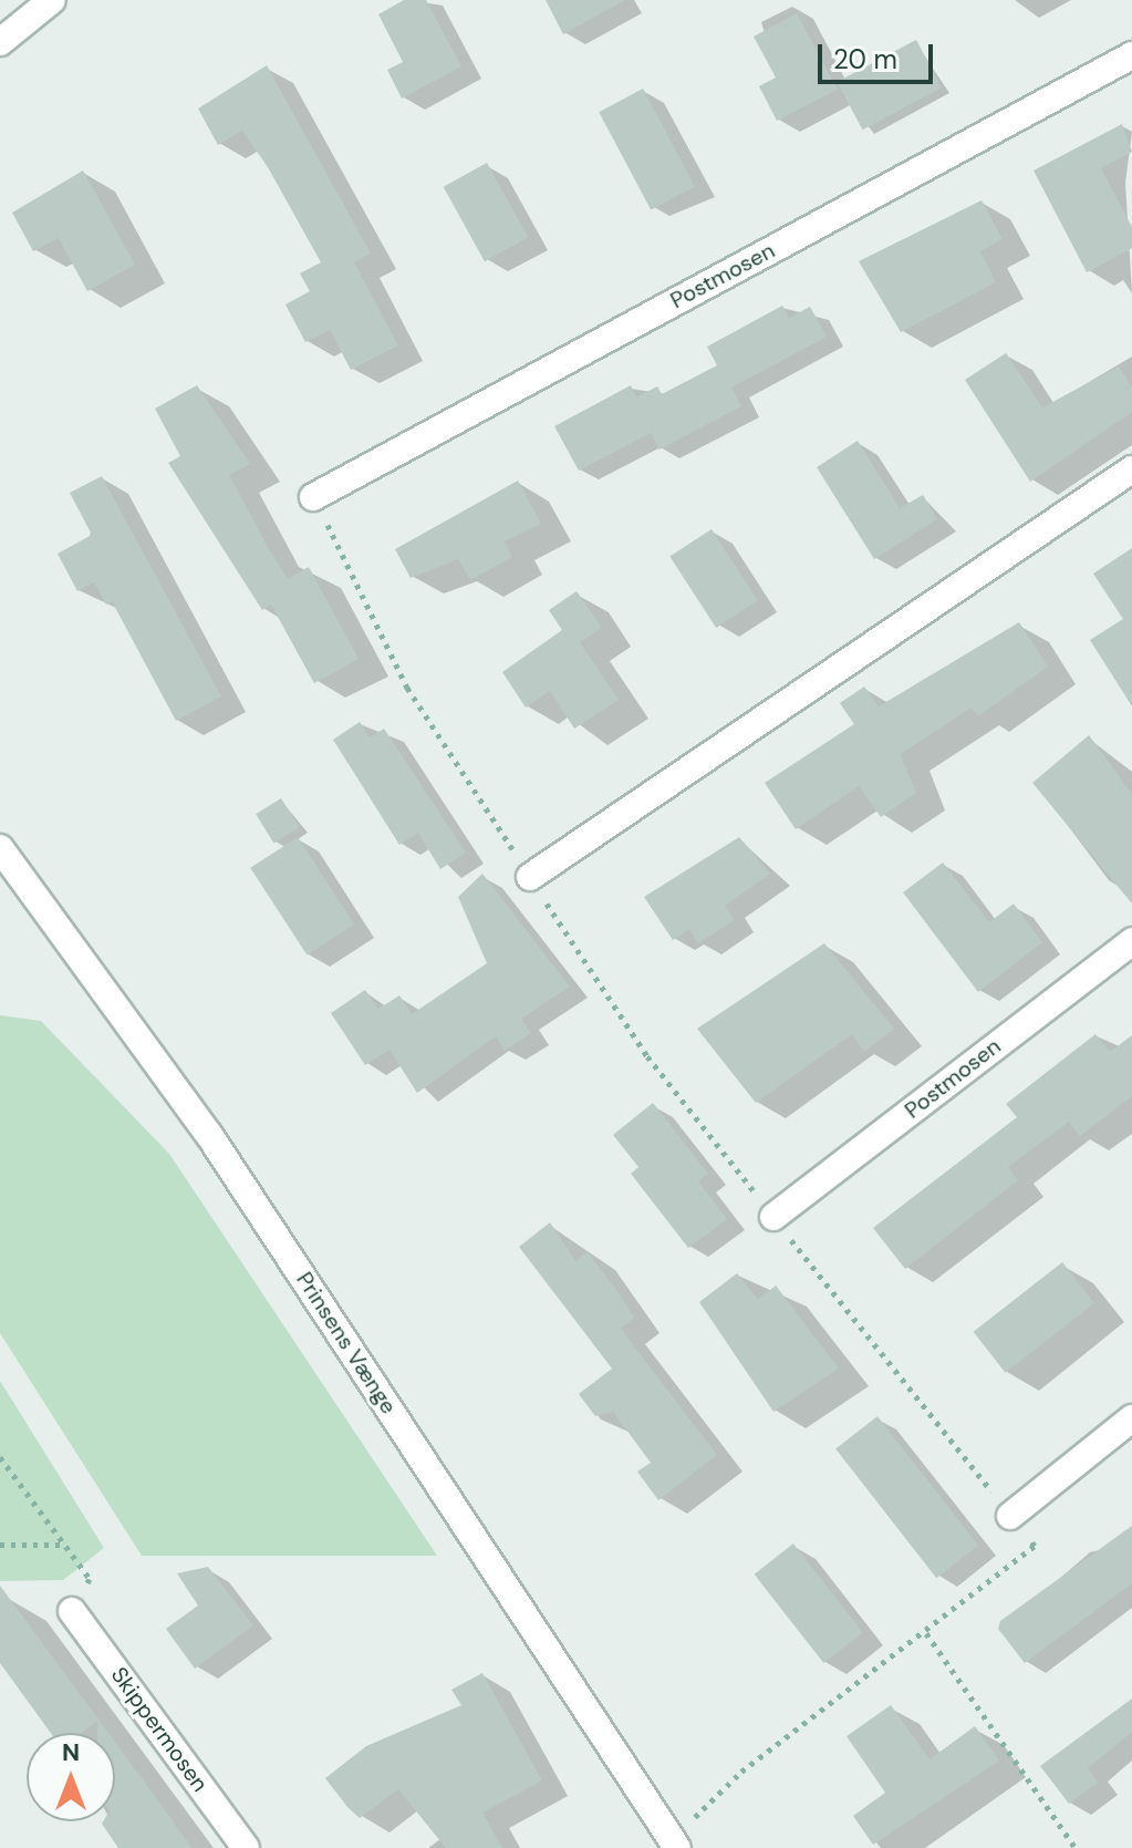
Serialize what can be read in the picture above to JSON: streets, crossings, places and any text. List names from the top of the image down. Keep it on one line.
{"streets":{"street":["Postmosen","Prinsens Vænge","Skippermosen"]},"scale_bar":"20 m","north":"top"}
